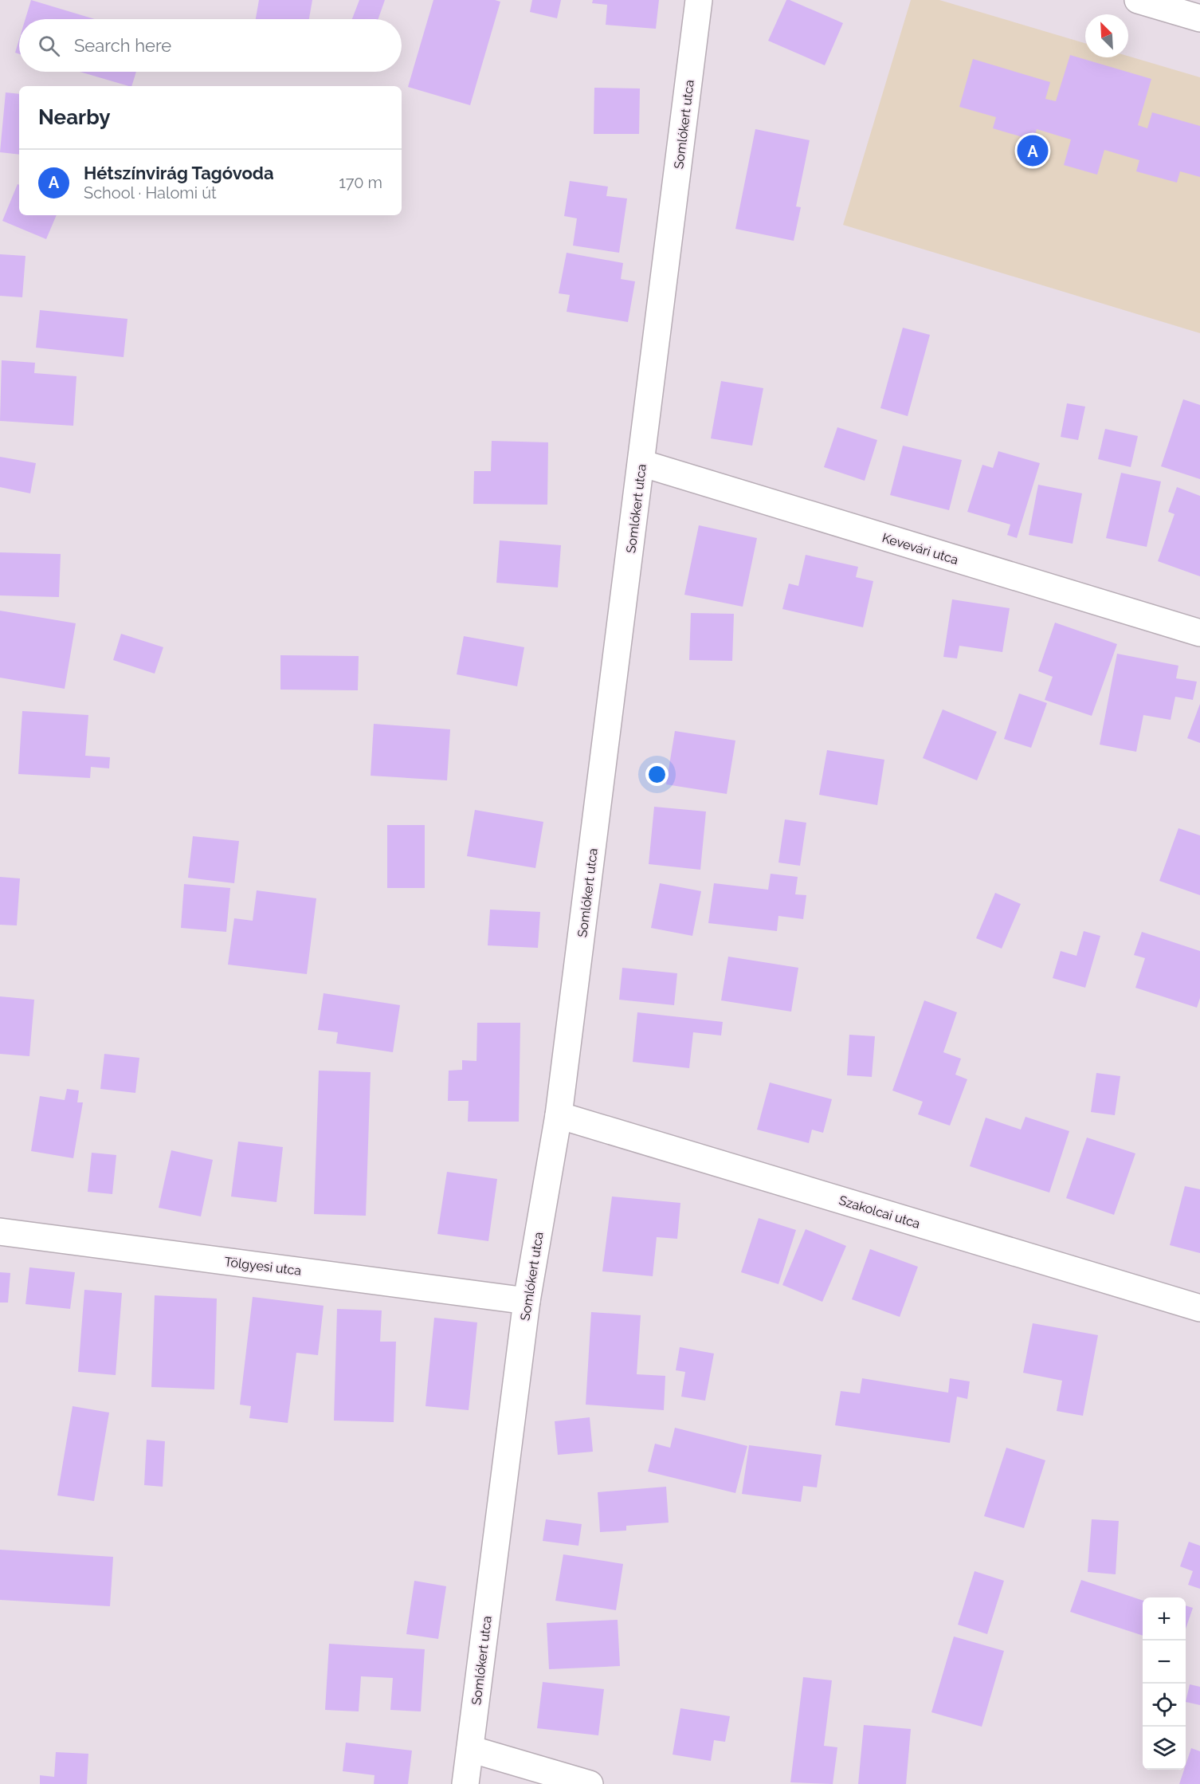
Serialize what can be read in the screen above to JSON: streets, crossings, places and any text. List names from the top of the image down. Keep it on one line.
{"streets":{"street":["Somlókert utca","Kevevári utca","Szakolcai utca","Tölgyesi utca"]},"crossings":[["Somlókert utca","Kevevári utca"],["Somlókert utca","Szakolcai utca"],["Somlókert utca","Tölgyesi utca"]],"north":"top left","page":{"search":"Search here","heading":"Nearby","pins":"A","list":[{"mark":"A","name":"Hétszínvirág Tagóvoda","note":"School · Halomi út","value":"170 m"}],"map_buttons":["+","−"]}}
